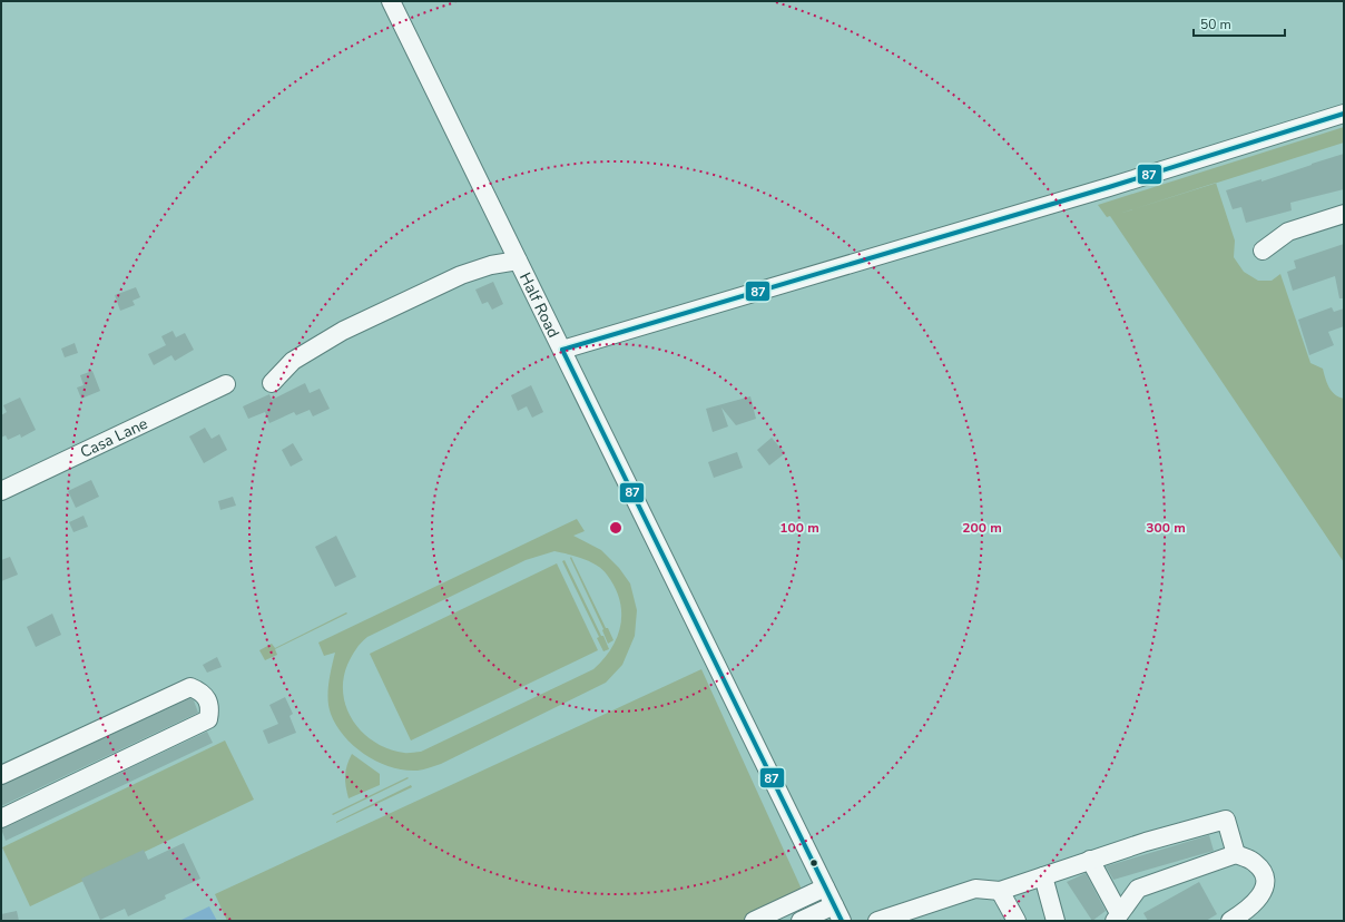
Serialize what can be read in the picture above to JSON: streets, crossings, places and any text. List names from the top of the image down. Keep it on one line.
{"streets":{"street":["Half Road","Casa Lane"]},"lines":["transit line 87"],"scale_bar":"50 m","rings":["100 m","200 m","300 m"]}
